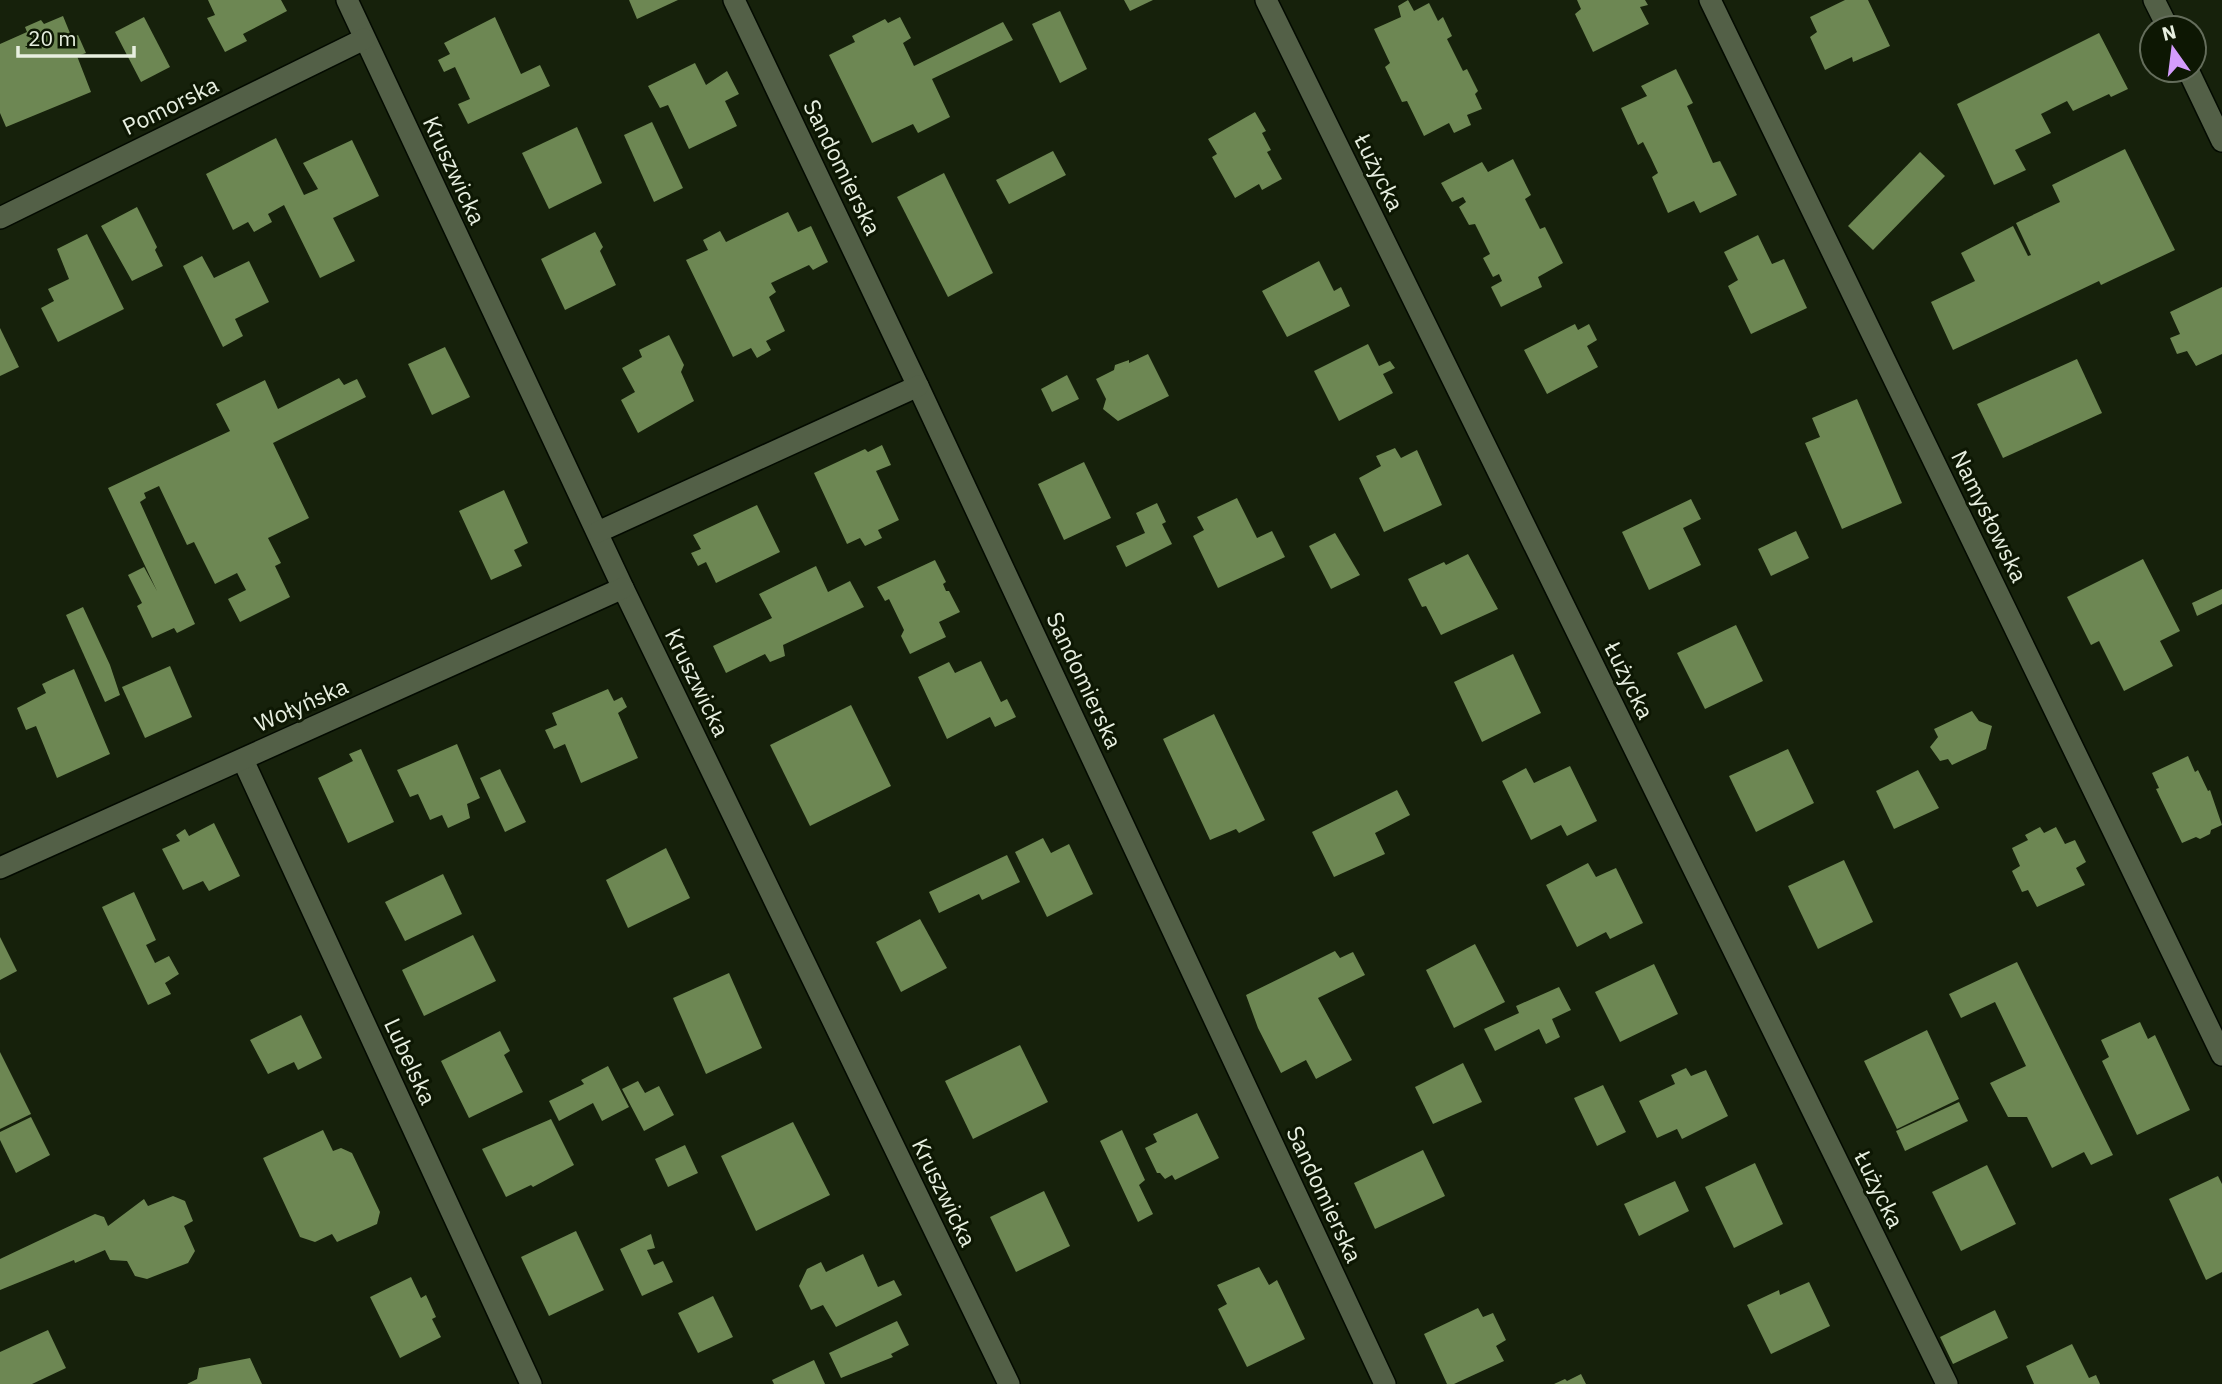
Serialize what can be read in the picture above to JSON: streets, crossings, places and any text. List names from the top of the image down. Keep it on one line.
{"streets":{"street":["Pomorska","Sandomierska","Kruszwicka","Łużycka","Namysłowska","Wołyńska","Lubelska"]},"crossings":[["Pomorska","Kruszwicka"],["Kruszwicka","Wołyńska"],["Wołyńska","Lubelska"]],"scale_bar":"20 m","north":"top"}
